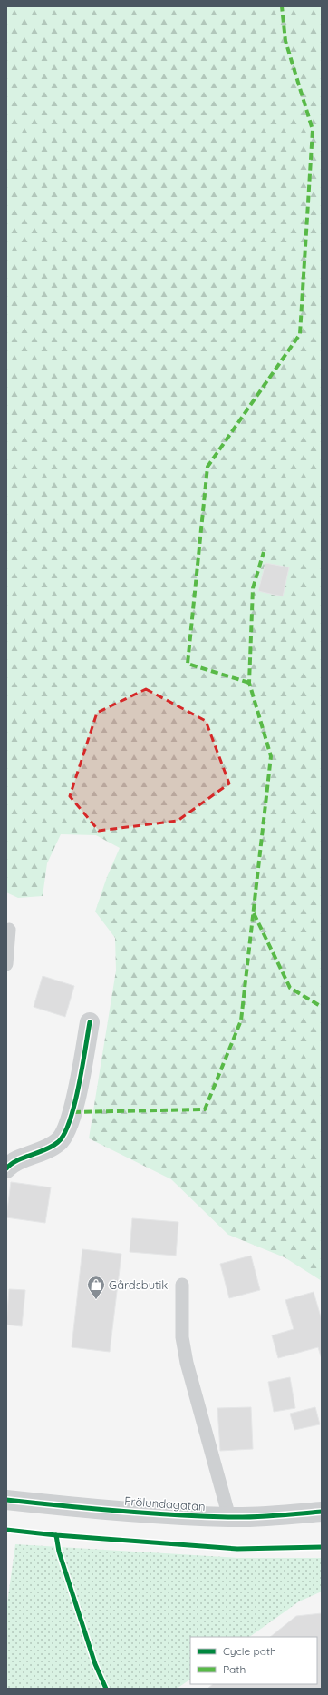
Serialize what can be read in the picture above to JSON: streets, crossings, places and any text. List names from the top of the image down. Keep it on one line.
{"streets":{"street":["Frölundagatan"]},"places":{"shop":["Gårdsbutik"]},"legend":["Cycle path","Path"]}
